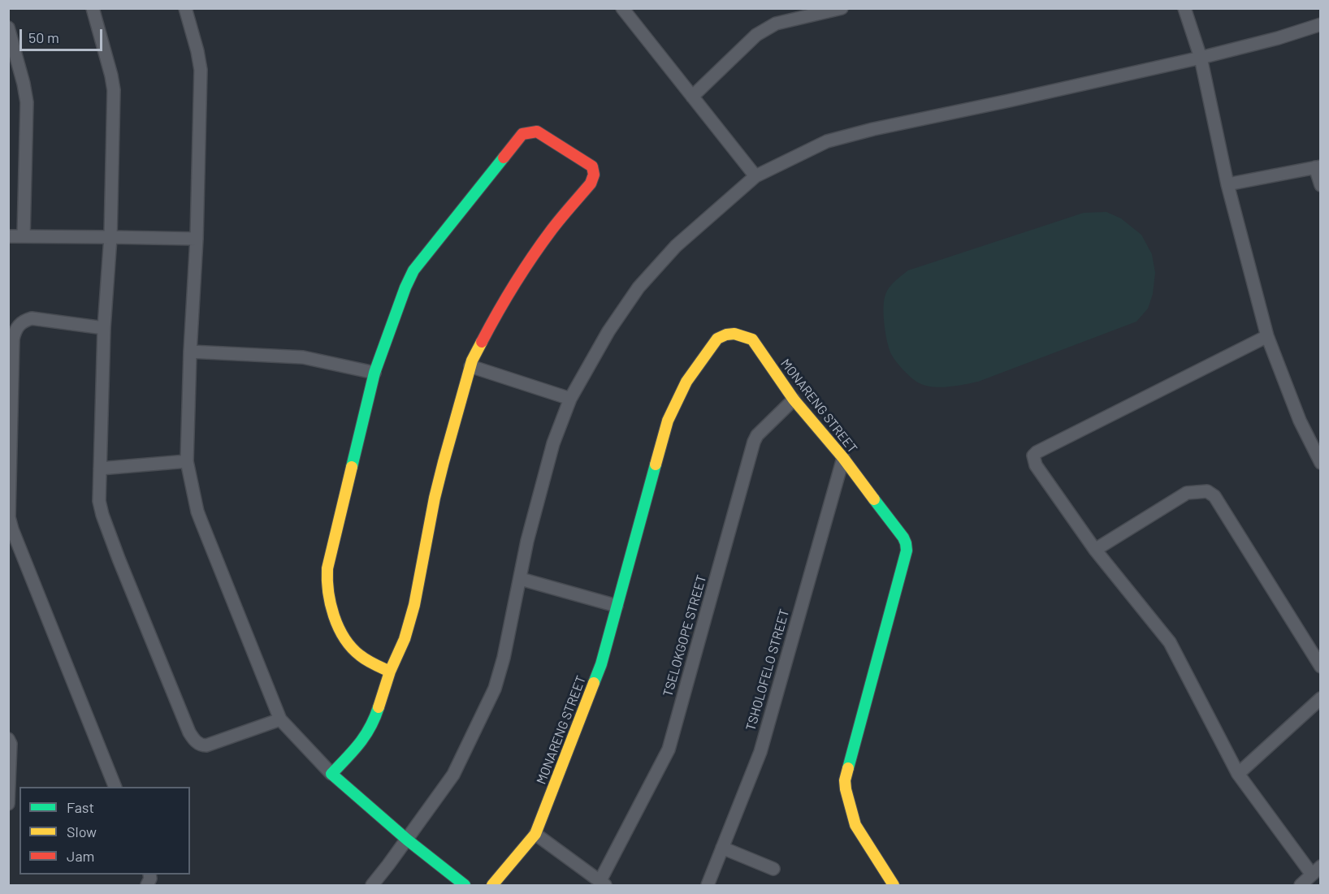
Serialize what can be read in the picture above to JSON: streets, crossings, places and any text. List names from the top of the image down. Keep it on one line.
{"streets":{"street":["MONARENG STREET","TSELOKGOPE STREET","TSHOLOFELO STREET"]},"crossings":[["MONARENG STREET","TSELOKGOPE STREET"],["MONARENG STREET","TSHOLOFELO STREET"]],"legend":["Fast","Slow","Jam"],"scale_bar":"50 m"}
